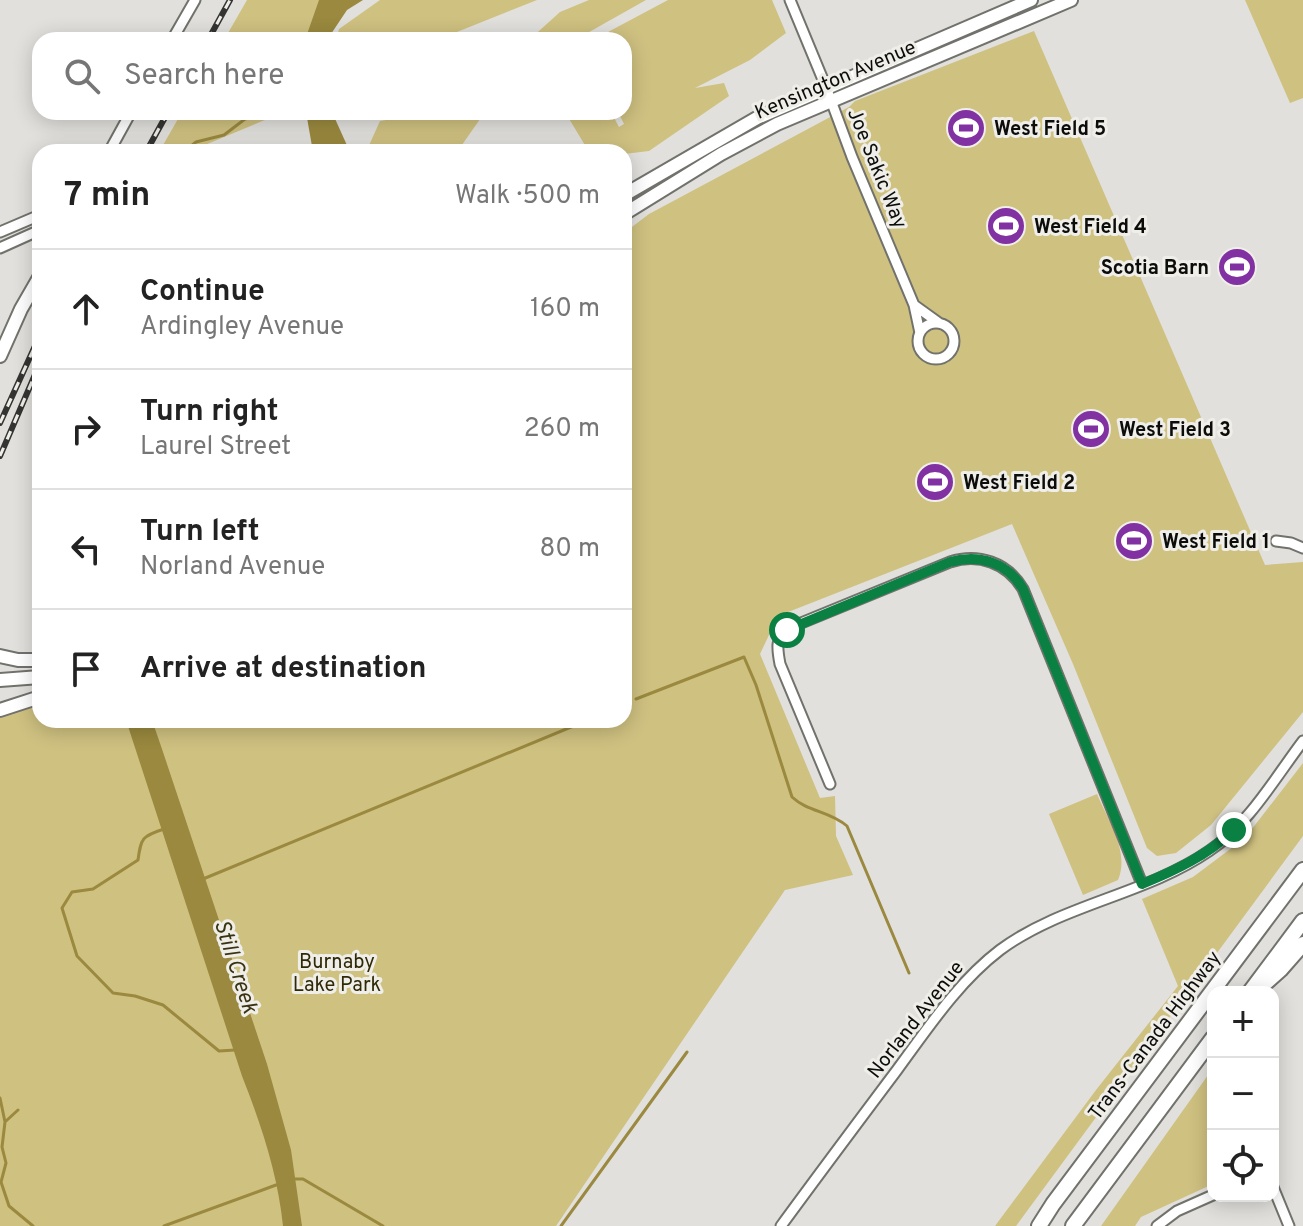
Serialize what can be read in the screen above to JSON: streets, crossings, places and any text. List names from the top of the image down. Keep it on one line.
{"streets":{"highway":["Trans-Canada Highway"],"main road":["Kensington Avenue"],"street":["Joe Sakic Way","Norland Avenue"]},"crossings":[["Kensington Avenue","Joe Sakic Way"]],"water":["Still Creek"],"parks":["Burnaby Lake Park"],"places":{"sports":["West Field 5","West Field 4","Scotia Barn","West Field 3","West Field 2","West Field 1"]},"page":{"search":"Search here","heading":["7 min","Walk · 500 m"],"list":[["Continue","Ardingley Avenue","160 m"],["Turn right","Laurel Street","260 m"],["Turn left","Norland Avenue","80 m"],"Arrive at destination"],"map_buttons":["+","−"]}}
